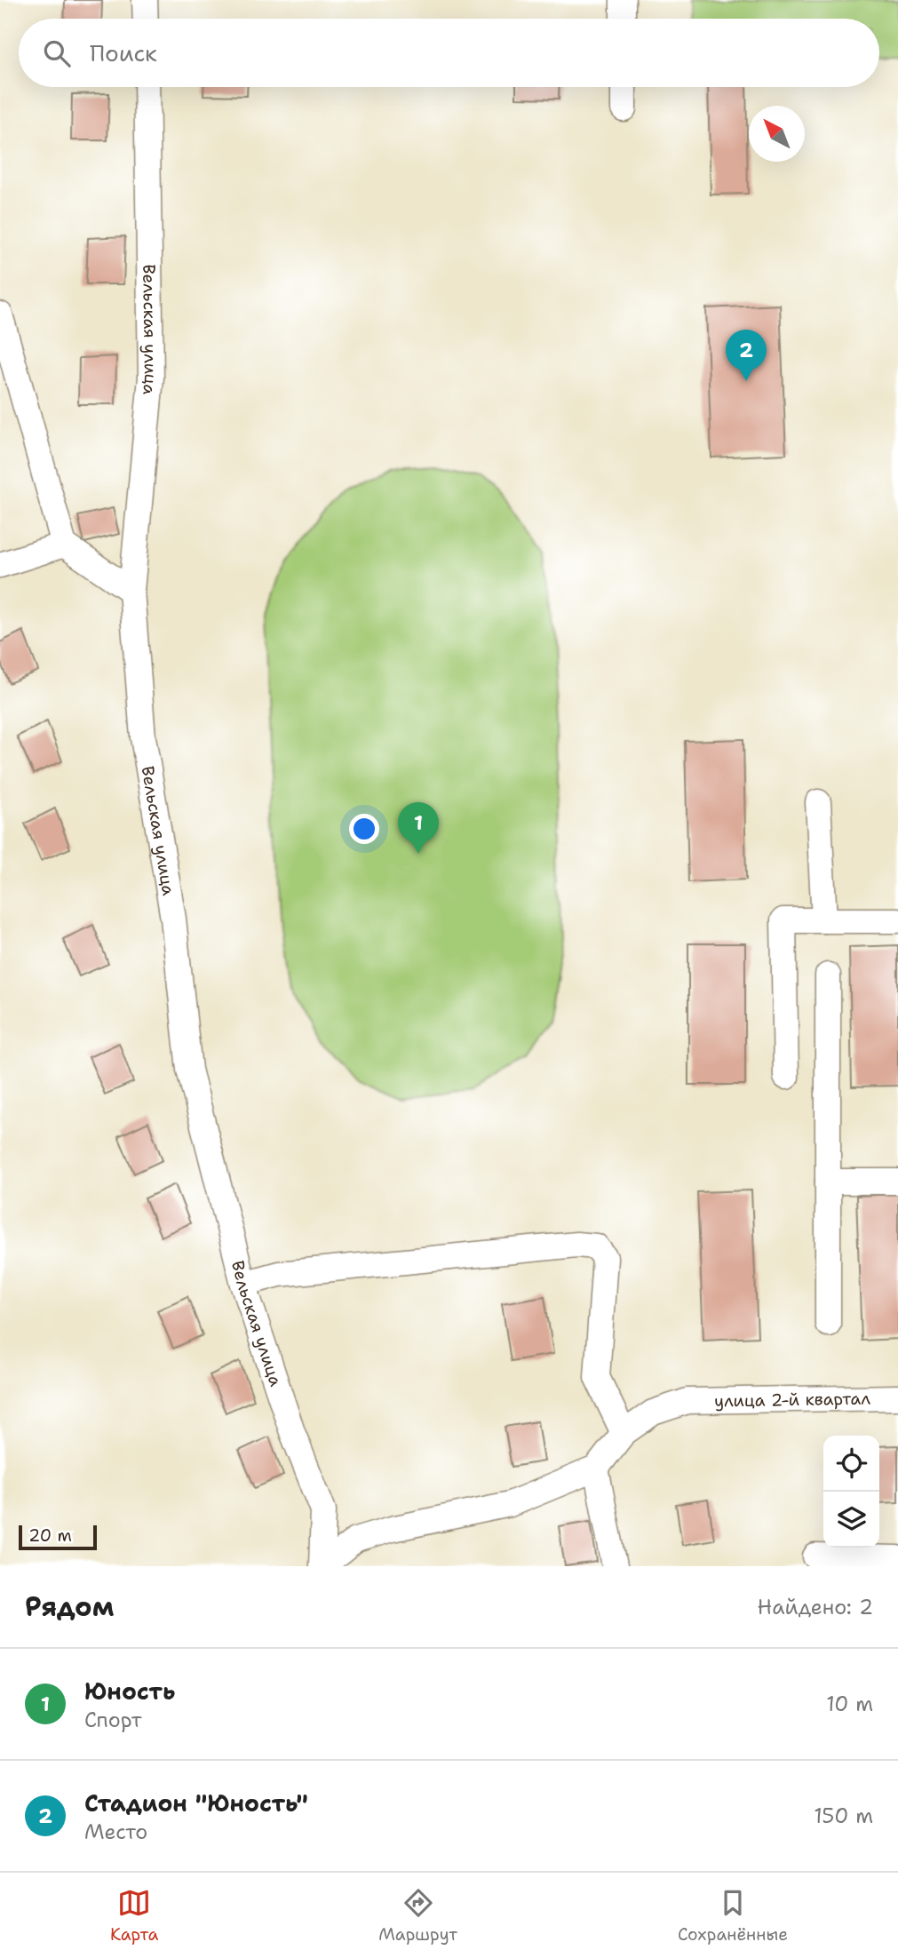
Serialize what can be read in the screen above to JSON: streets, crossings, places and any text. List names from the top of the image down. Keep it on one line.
{"streets":{"street":["Вельская улица","улица 2-й квартал"]},"scale_bar":"20 m","north":"top left","page":{"search":"Поиск","pins":["2","1"],"scale":"20 m","heading":["Рядом","Найдено: 2"],"list":[{"mark":"1","name":"Юность","note":"Спорт","value":"10 m"},{"mark":"2","name":"Стадион \"Юность\"","note":"Место","value":"150 m"}],"nav":["Карта","Маршрут","Сохранённые"]}}
